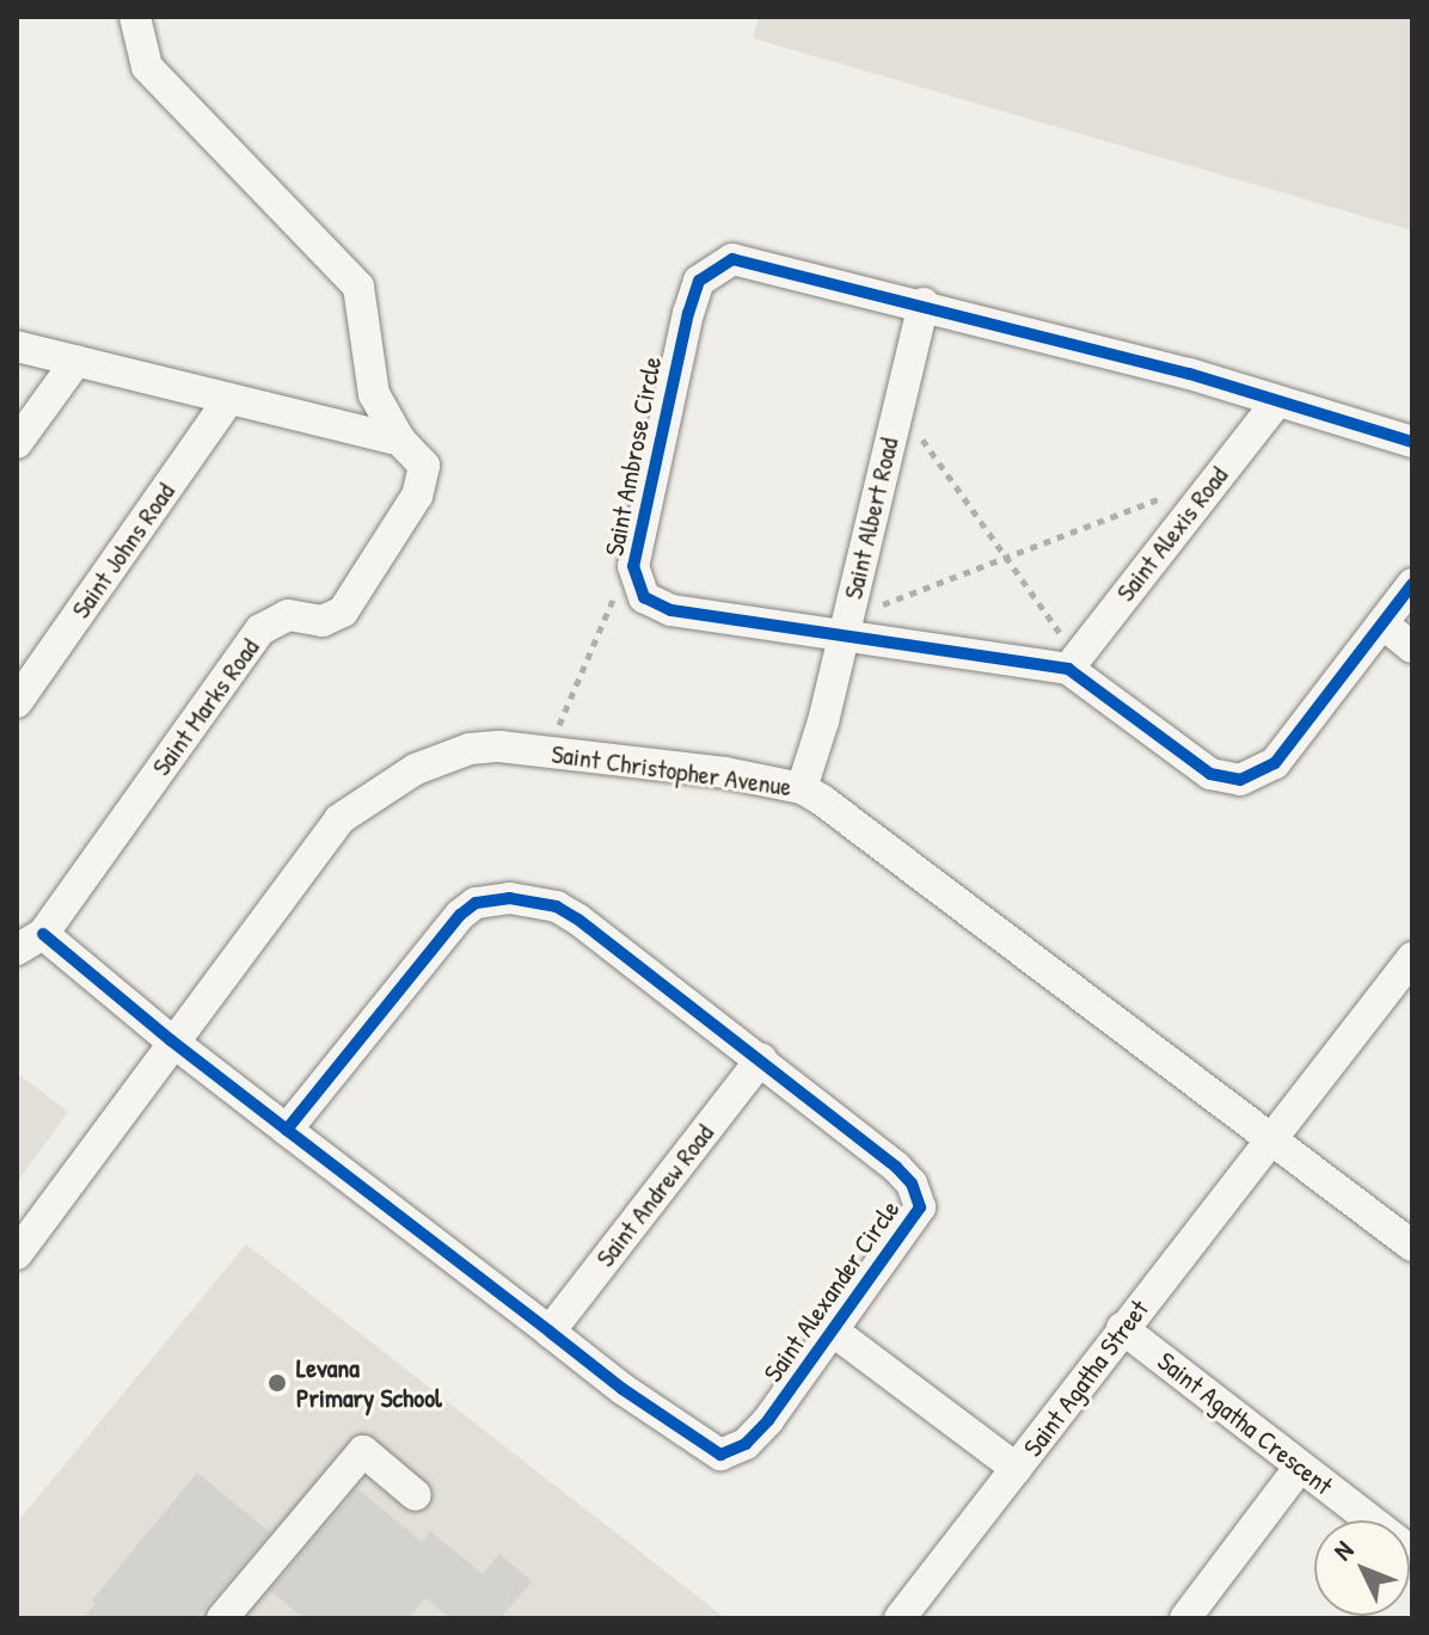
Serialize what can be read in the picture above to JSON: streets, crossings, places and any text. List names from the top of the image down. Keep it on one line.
{"streets":{"street":["Saint Ambrose Circle","Saint Albert Road","Saint Alexis Road","Saint Johns Road","Saint Marks Road","Saint Christopher Avenue","Saint Andrew Road","Saint Alexander Circle","Saint Agatha Street","Saint Agatha Crescent"]},"crossings":[["Saint Ambrose Circle","Saint Albert Road"],["Saint Ambrose Circle","Saint Alexis Road"],["Saint Albert Road","Saint Christopher Avenue"],["Saint Marks Road","Saint Alexander Circle"],["Saint Christopher Avenue","Saint Alexander Circle"],["Saint Christopher Avenue","Saint Agatha Street"],["Saint Andrew Road","Saint Alexander Circle"],["Saint Agatha Street","Saint Agatha Crescent"]],"places":["Levana Primary School"],"north":"top left"}
